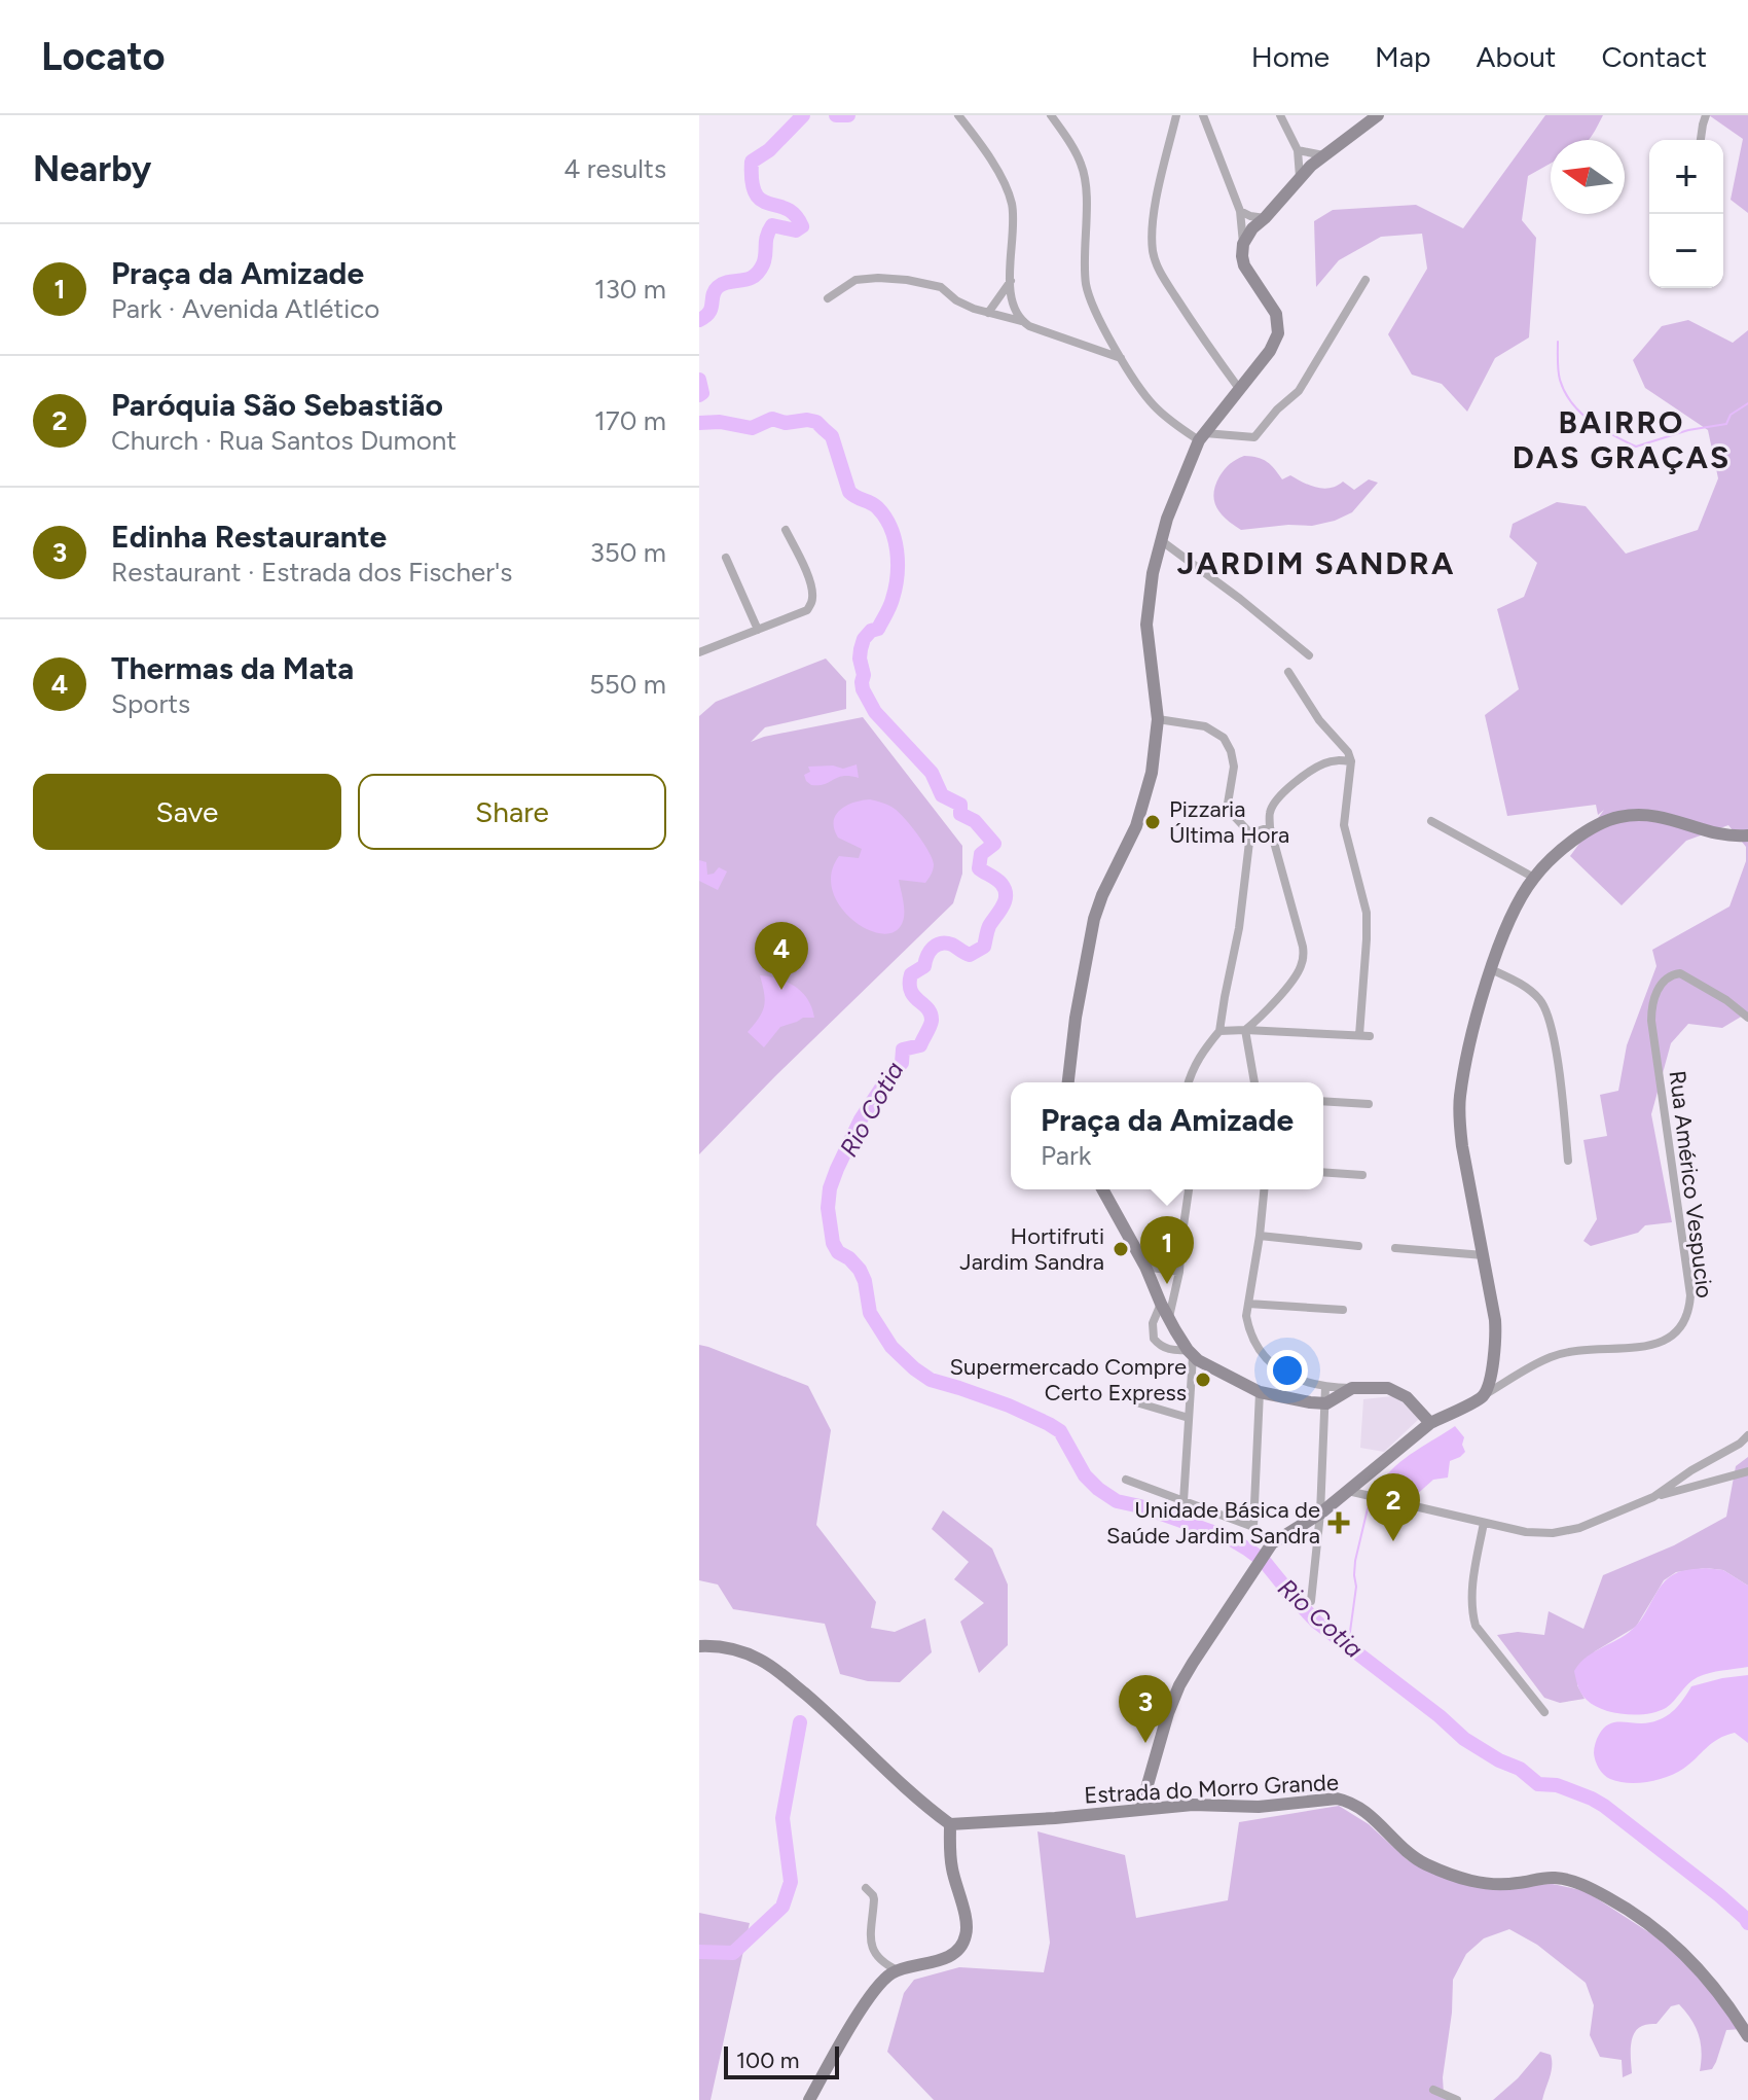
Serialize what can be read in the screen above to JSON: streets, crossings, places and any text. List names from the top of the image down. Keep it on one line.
{"streets":{"street":["Rua Américo Vespucio","Estrada do Morro Grande"]},"districts":["BAIRRO DAS GRAÇAS","JARDIM SANDRA"],"water":["Rio Cotia"],"places":{"other":["Pizzaria Última Hora","Hortifruti Jardim Sandra","Supermercado Compre Certo Express"],"health":["Unidade Básica de Saúde Jardim Sandra"]},"scale_bar":"100 m","north":"left","page":{"header":"Locato","nav":["Home","Map","About","Contact"],"heading":["Nearby","4 results"],"map_buttons":["+","−"],"list":[{"mark":"1","name":"Praça da Amizade","note":"Park · Avenida Atlético","value":"130 m"},{"mark":"2","name":"Paróquia São Sebastião","note":"Church · Rua Santos Dumont","value":"170 m"},{"mark":"3","name":"Edinha Restaurante","note":"Restaurant · Estrada dos Fischer's","value":"350 m"},{"mark":"4","name":"Thermas da Mata","note":"Sports","value":"550 m"}],"buttons":["Save","Share"],"pins":["4","1","2","3"],"popup":["Praça da Amizade","Park"],"scale":"100 m"}}
